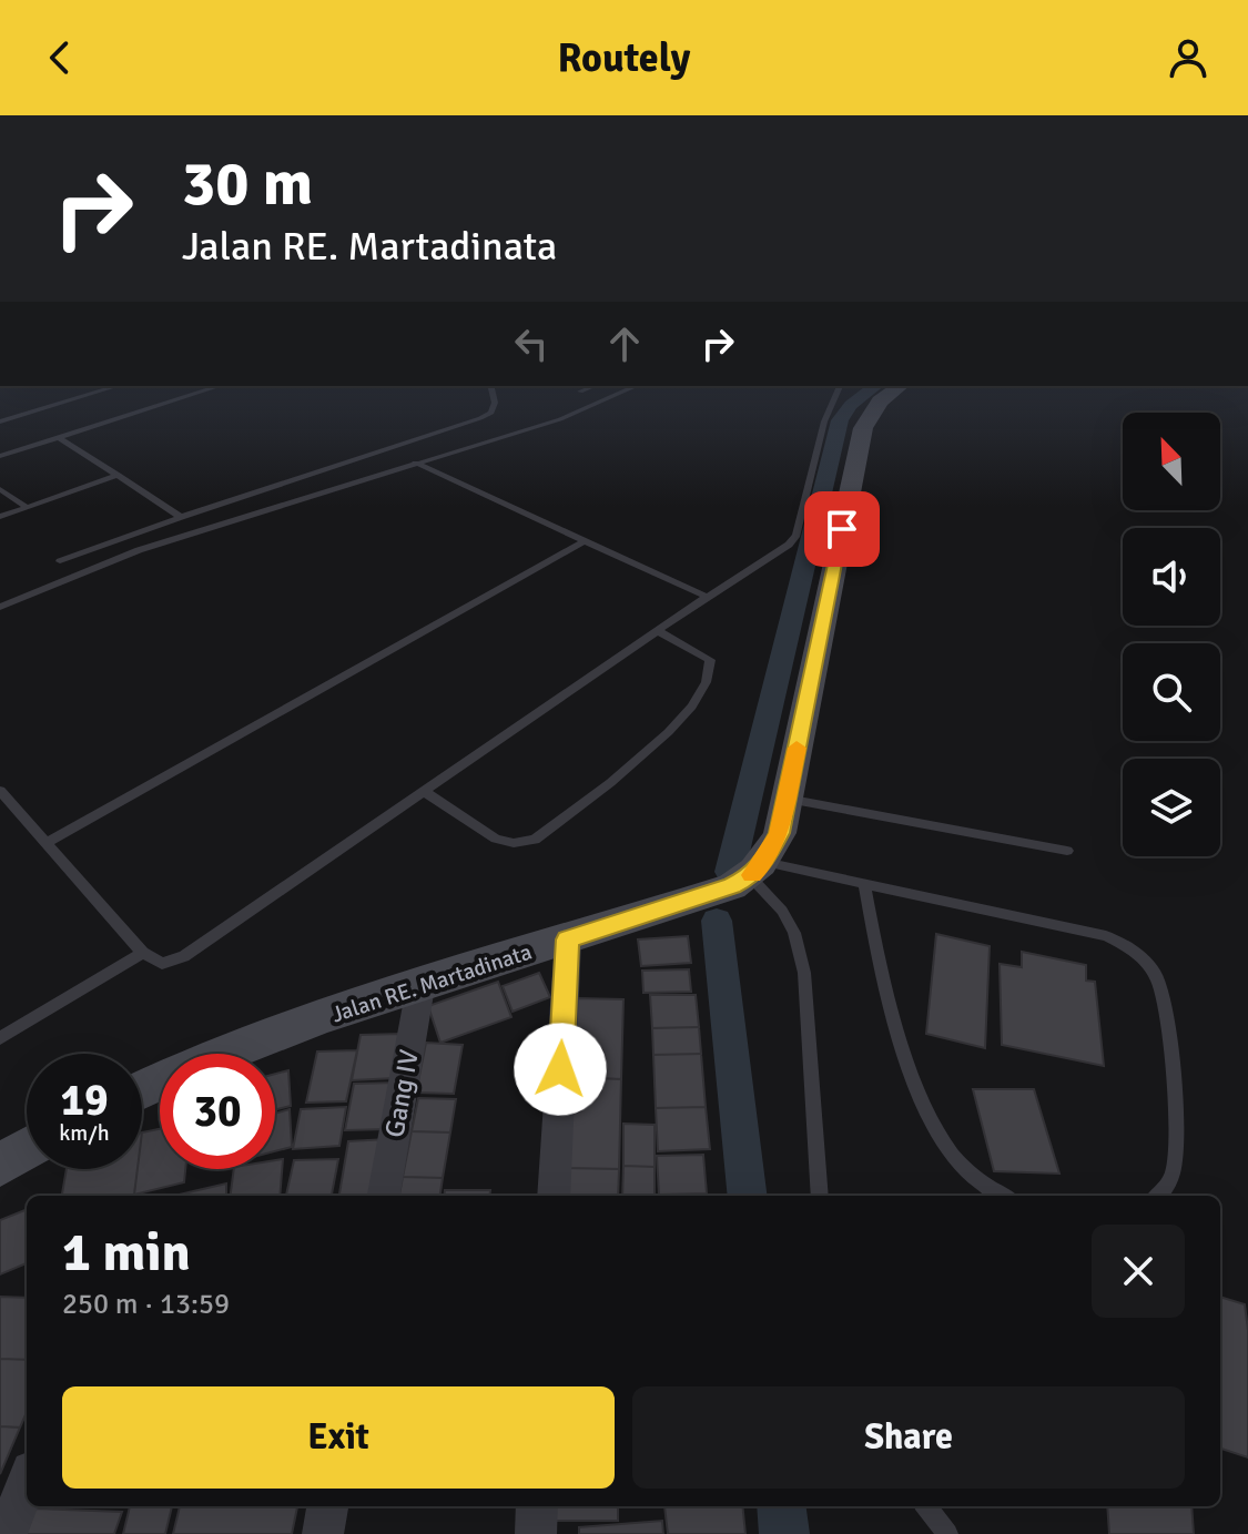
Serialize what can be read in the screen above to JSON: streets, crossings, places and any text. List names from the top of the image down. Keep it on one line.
{"streets":{"main road":["Jalan RE. Martadinata"],"street":["Gang IV"]},"crossings":[["Jalan RE. Martadinata","Gang IV"]],"north":"top left","page":{"header":"Routely","turn":["30 m","Jalan RE. Martadinata"],"speed":"19 km/h","limit":"30","heading":["1 min","250 m · 13:59"],"buttons":["Exit","Share"]}}
